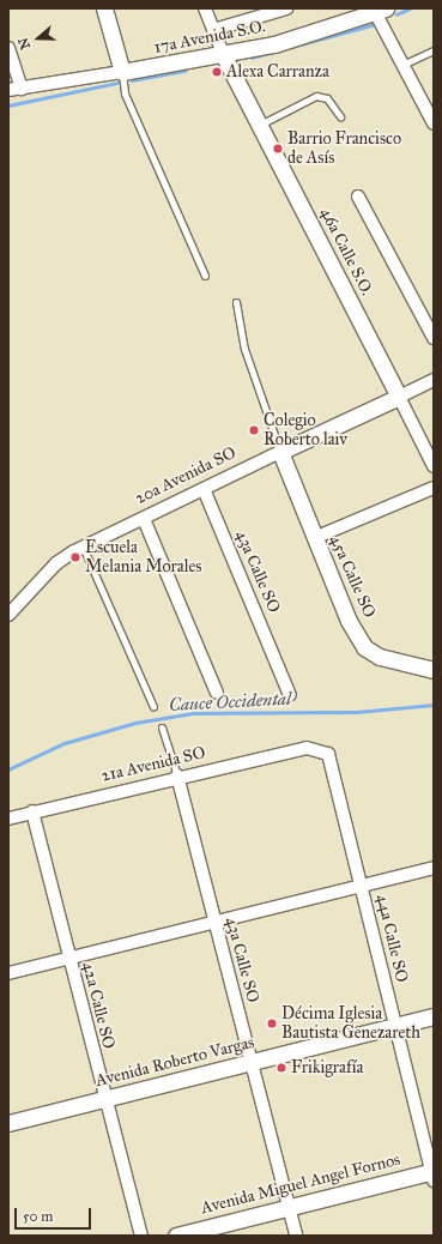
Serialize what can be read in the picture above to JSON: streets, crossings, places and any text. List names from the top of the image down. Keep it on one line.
{"streets":{"street":["17a Avenida S.O.","46a Calle S.O.","20a Avenida SO","43a Calle SO","45a Calle SO","21a Avenida SO","44a Calle SO","42a Calle SO","Avenida Roberto Vargas","Avenida Miguel Angel Fornos"]},"crossings":[["17a Avenida S.O.","46a Calle S.O."],["46a Calle S.O.","20a Avenida SO"],["20a Avenida SO","43a Calle SO"],["20a Avenida SO","45a Calle SO"],["43a Calle SO","21a Avenida SO"],["43a Calle SO","Avenida Roberto Vargas"],["43a Calle SO","Avenida Miguel Angel Fornos"],["21a Avenida SO","44a Calle SO"],["21a Avenida SO","42a Calle SO"],["44a Calle SO","Avenida Roberto Vargas"],["44a Calle SO","Avenida Miguel Angel Fornos"],["42a Calle SO","Avenida Roberto Vargas"]],"water":["Cauce Occidental"],"places":["Alexa Carranza","Barrio Francisco de Asís","Colegio Roberto laiv","Escuela Melania Morales","Décima Iglesia Bautista Genezareth","Frikigrafía"],"scale_bar":"50 m","north":"left"}
